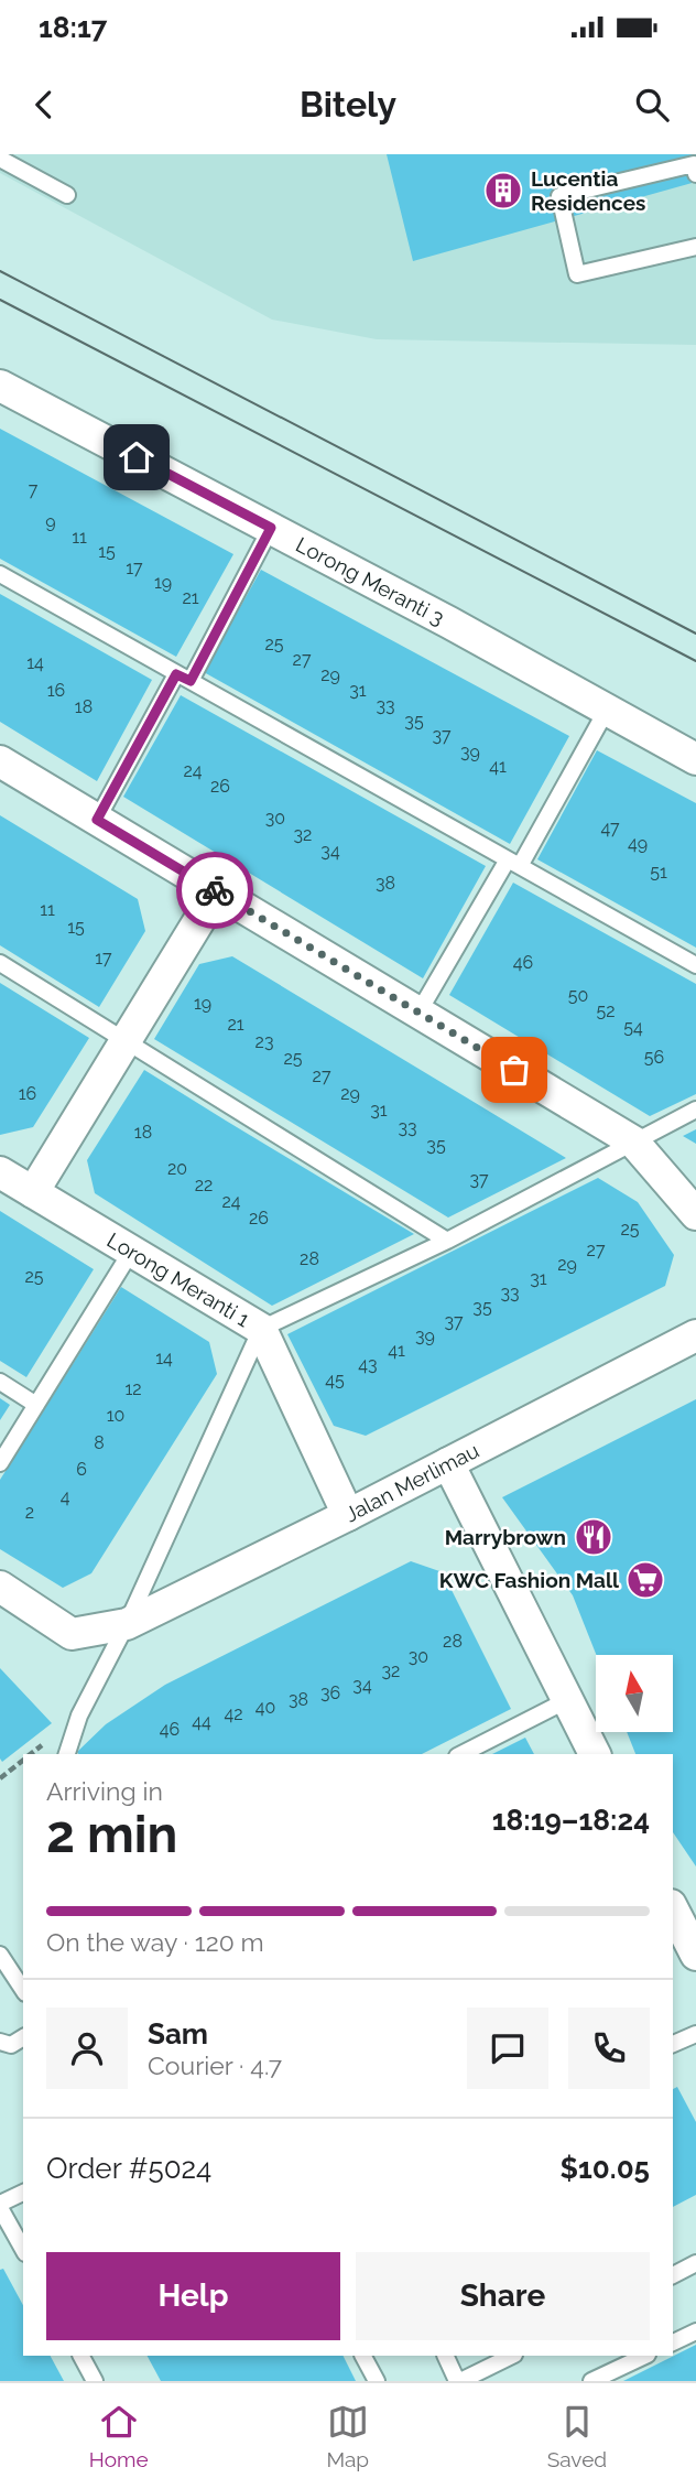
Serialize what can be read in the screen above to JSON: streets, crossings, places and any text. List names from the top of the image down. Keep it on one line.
{"streets":{"street":["Lorong Meranti 3","Lorong Meranti 1","Jalan Merlimau"]},"crossings":[["Lorong Meranti 1","Jalan Merlimau"]],"places":{"building":["Lucentia Residences"],"restaurant":["Marrybrown"],"supermarket":["KWC Fashion Mall"]},"house_numbers":["7","9","11","15","17","19","21","25","27","14","29","16","31","33","18","35","37","39","41","24","26","30","47","32","49","34","51","38","11","15","17","46","50","19","52","21","54","23","56","25","27","16","29","31","33","18","35","20","37","22","24","26","25","27","28","29","25","31","33","35","37","39","41","14","43","45","12","10","8","6","4","2","28","30","32","34","36","38","40","42","44","46"],"north":"top","page":{"status":"18:17","header":"Bitely","heading":["2 min","Arriving in","18:19–18:24"],"panel":["Sam","Courier · 4.7","Order #5024","$10.05"],"bar":"On the way · 120 m","buttons":["Help","Share"],"tabs":["Home","Map","Saved"]}}
